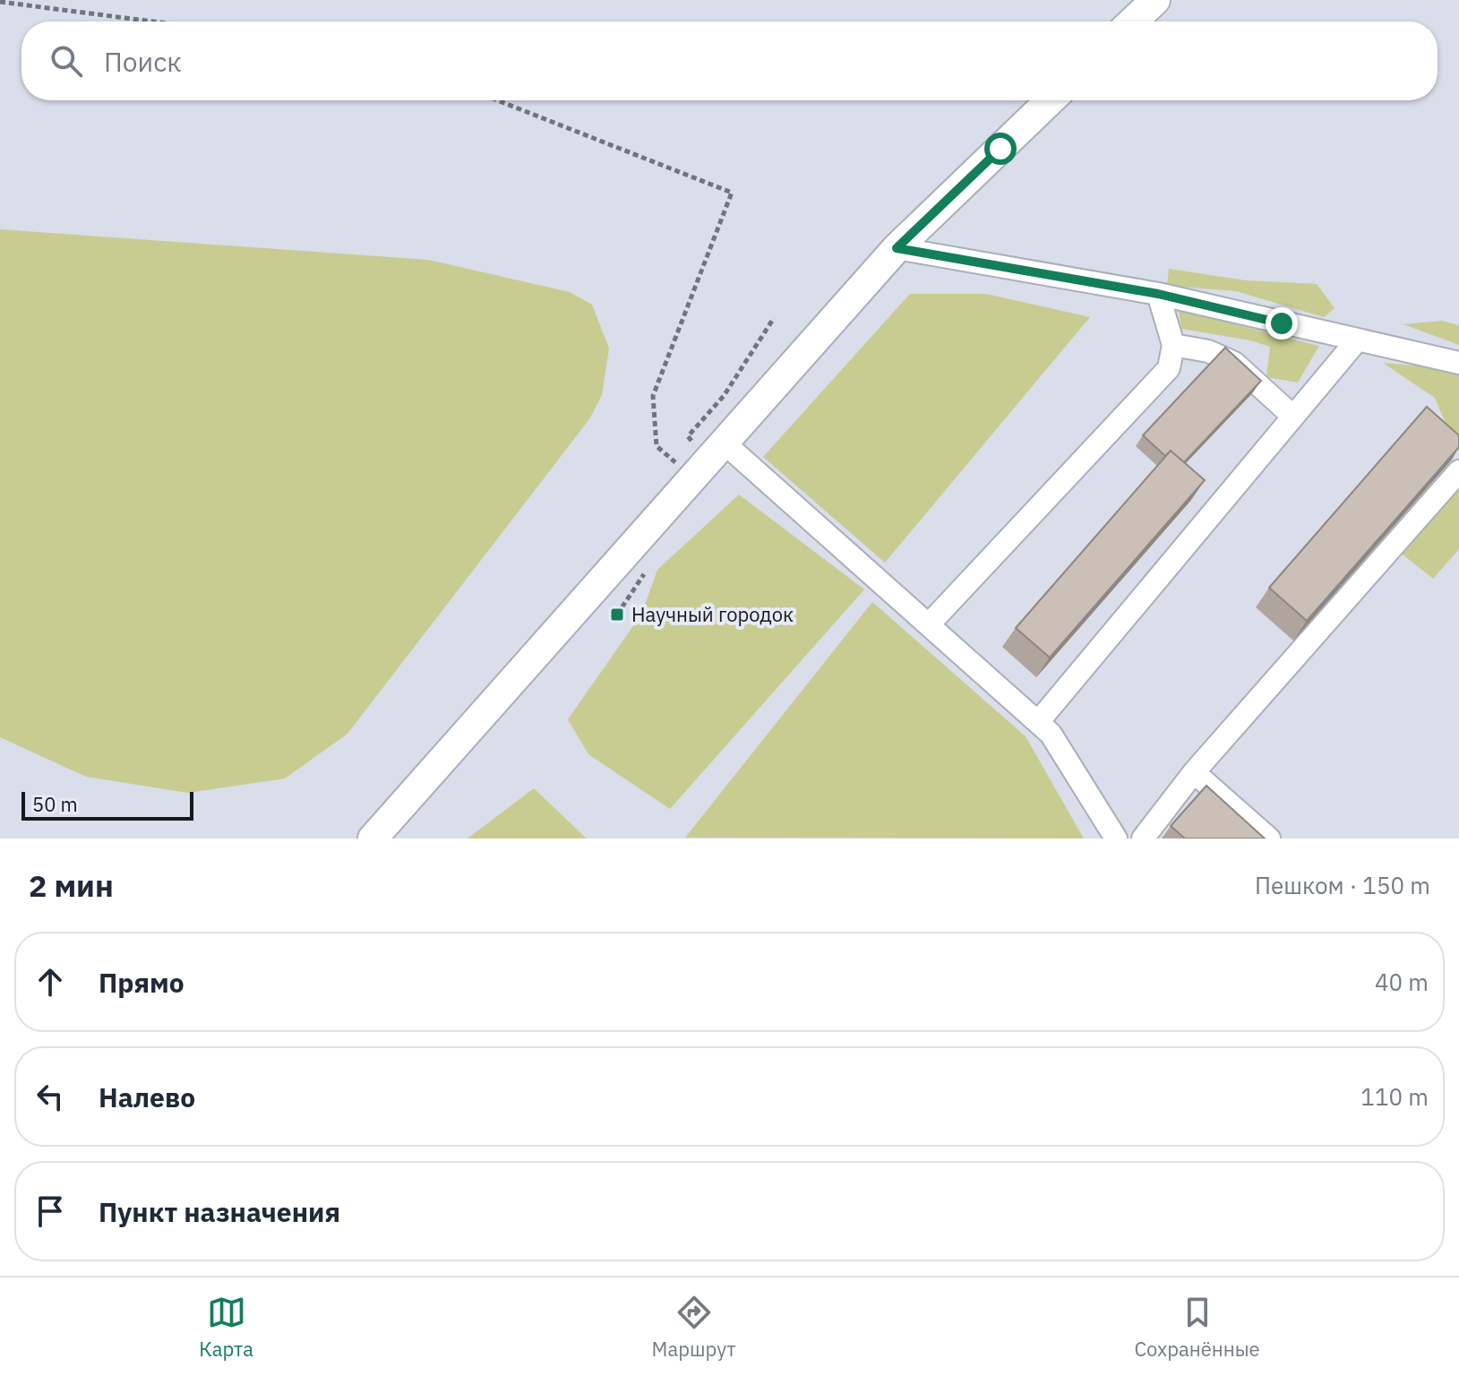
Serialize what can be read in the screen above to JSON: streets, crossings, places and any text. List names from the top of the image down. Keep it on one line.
{"places":{"transit":["Научный городок"]},"scale_bar":"50 m","page":{"search":"Поиск","scale":"50 m","heading":["2 мин","Пешком · 150 m"],"list":[["Прямо","40 m"],["Налево","110 m"],"Пункт назначения"],"nav":["Карта","Маршрут","Сохранённые"]}}
